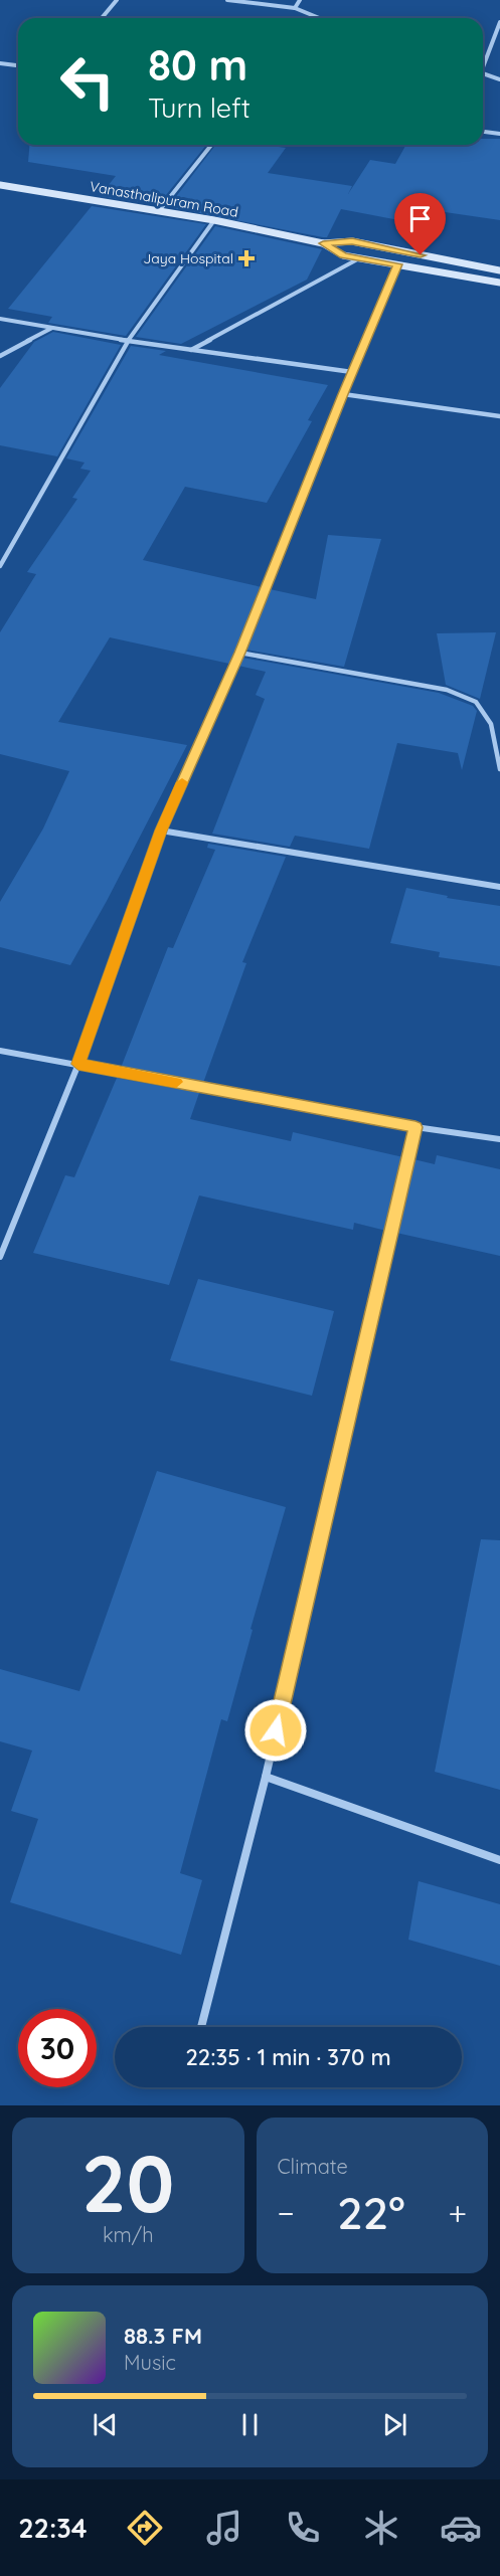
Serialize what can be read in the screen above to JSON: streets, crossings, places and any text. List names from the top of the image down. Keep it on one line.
{"streets":{"street":["Vanasthalipuram Road"]},"places":{"health":["Jaya Hospital"]},"page":{"turn":["80 m","Turn left"],"limit":"30","trip":"22:35 · 1 min · 370 m","tile":[["20","km/h"],"Climate"],"heat":["−","22°","+"],"song":["88.3 FM","Music"],"tabs":"22:34"}}
